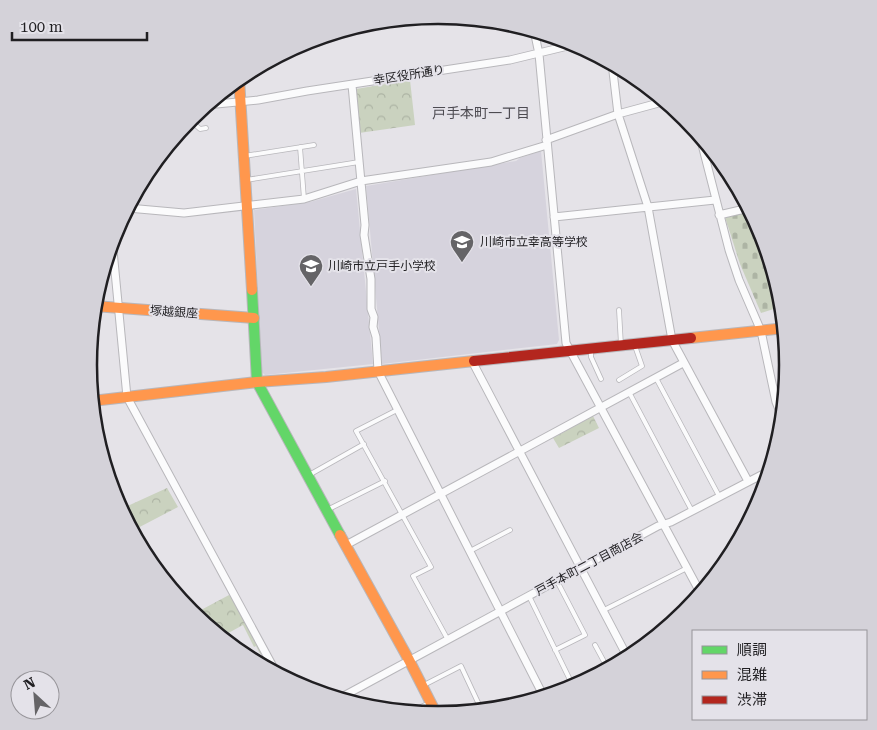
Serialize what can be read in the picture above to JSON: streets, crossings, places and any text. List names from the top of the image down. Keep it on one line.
{"streets":{"street":["幸区役所通り","塚越銀座","戸手本町二丁目商店会"]},"districts":["戸手本町一丁目"],"places":{"school or university":["川崎市立幸高等学校","川崎市立戸手小学校"]},"legend":["順調","混雑","渋滞"],"scale_bar":"100 m","north":"top left"}
